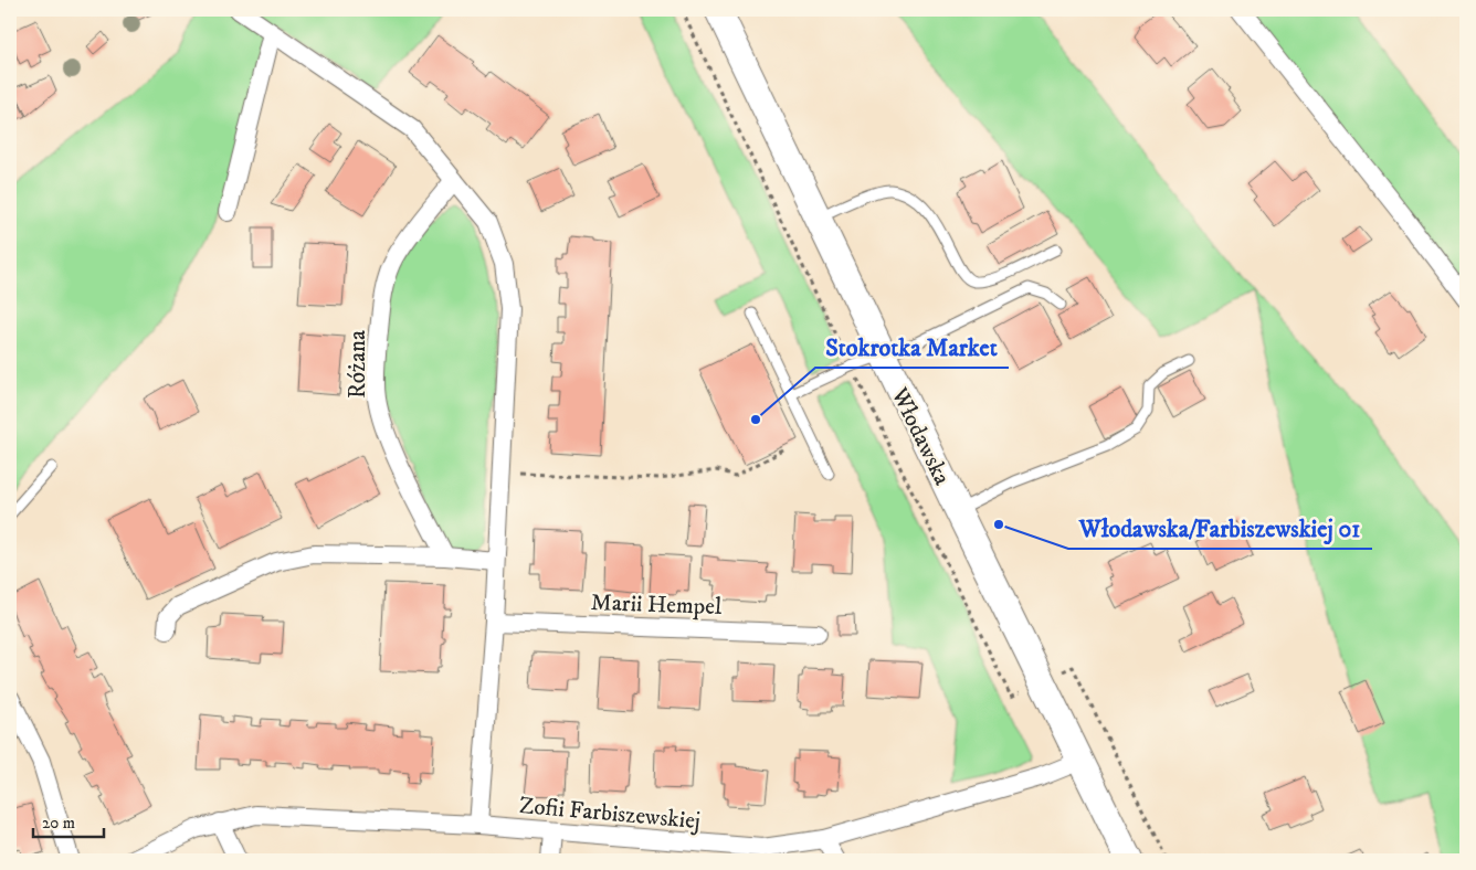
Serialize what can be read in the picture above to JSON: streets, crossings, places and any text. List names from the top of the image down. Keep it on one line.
{"streets":{"main road":["Włodawska"],"street":["Różana","Marii Hempel","Zofii Farbiszewskiej"]},"crossings":[["Włodawska","Zofii Farbiszewskiej"]],"places":["Stokrotka Market","Włodawska/Farbiszewskiej 01"],"scale_bar":"20 m"}
